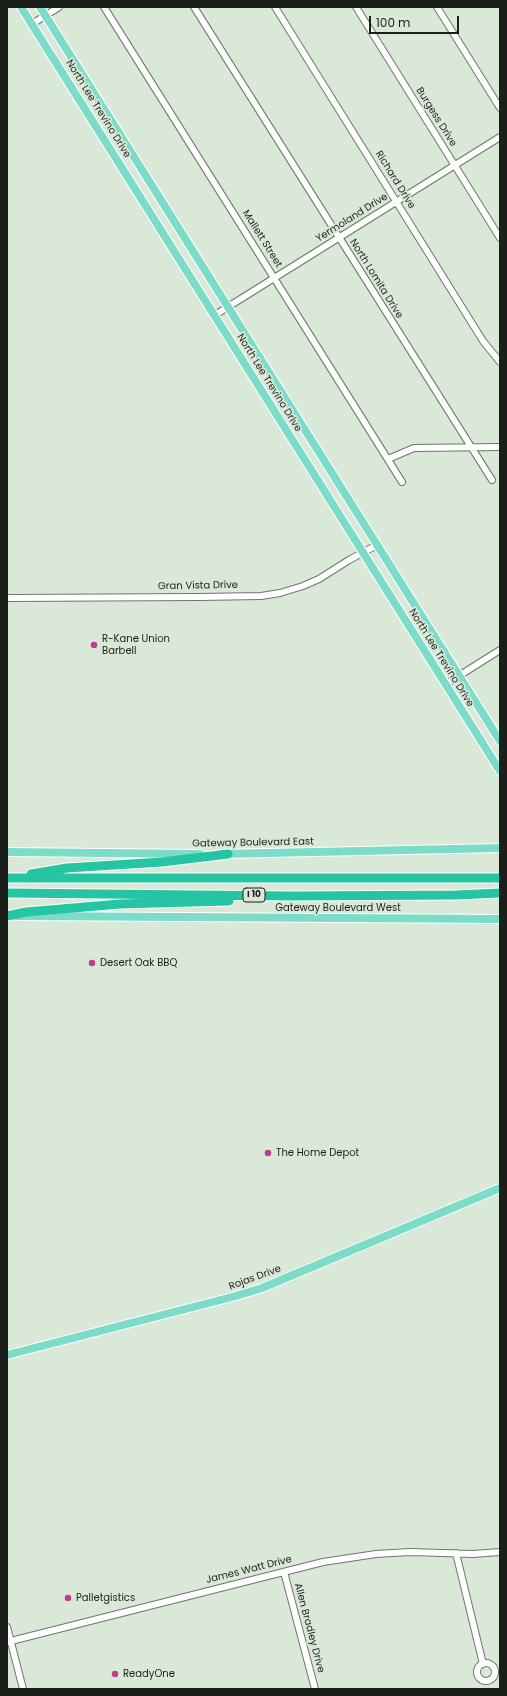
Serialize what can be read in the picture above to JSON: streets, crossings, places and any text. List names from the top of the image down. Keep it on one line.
{"streets":{"highway":["I 10"],"main road":["North Lee Trevino Drive","Gateway Boulevard East","Gateway Boulevard West","Rojas Drive"],"street":["Burgess Drive","Richard Drive","Yermoland Drive","Mallett Street","North Lomita Drive","Gran Vista Drive","James Watt Drive","Allen Bradley Drive"]},"crossings":[["North Lee Trevino Drive","Yermoland Drive"],["North Lee Trevino Drive","Gran Vista Drive"],["Burgess Drive","Yermoland Drive"],["Richard Drive","Yermoland Drive"],["Yermoland Drive","Mallett Street"],["Yermoland Drive","North Lomita Drive"],["James Watt Drive","Allen Bradley Drive"]],"places":["R-Kane Union Barbell","Desert Oak BBQ","The Home Depot","Palletgistics","ReadyOne"],"scale_bar":"100 m"}
